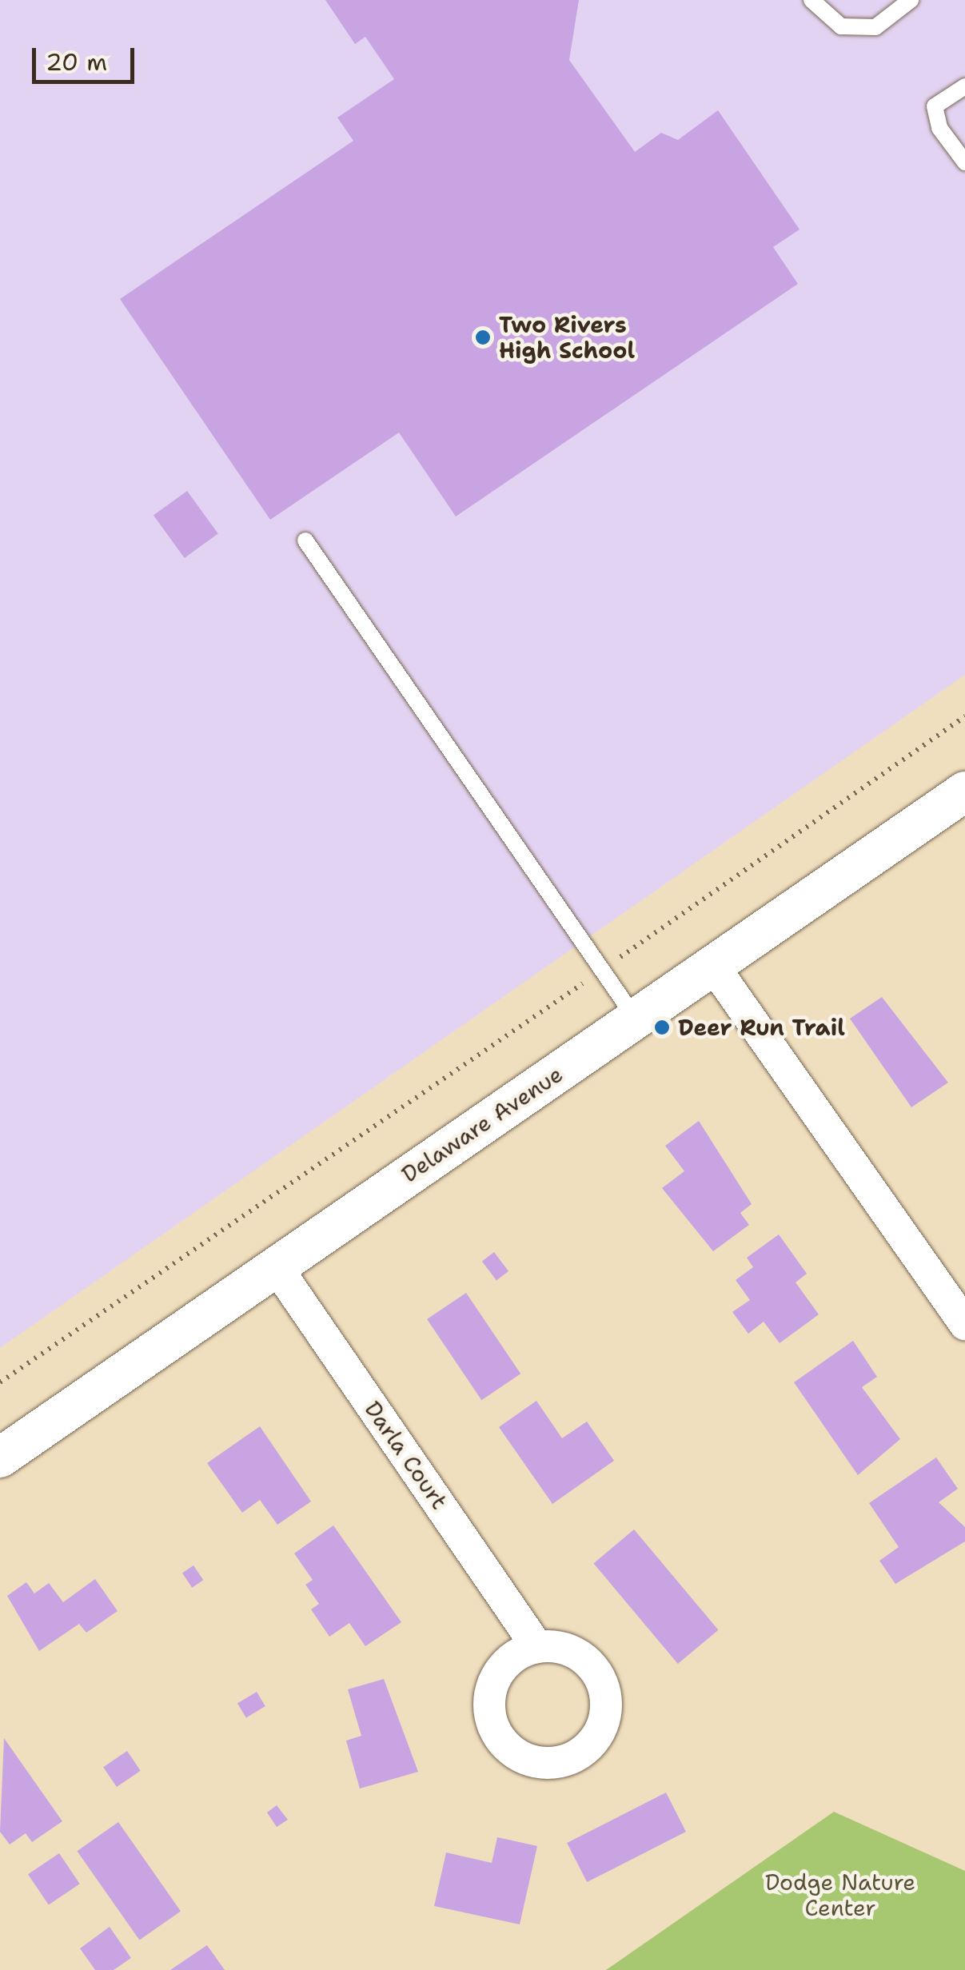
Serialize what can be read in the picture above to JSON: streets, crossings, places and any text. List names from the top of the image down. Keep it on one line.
{"streets":{"street":["Delaware Avenue","Darla Court"]},"crossings":[["Delaware Avenue","Darla Court"]],"parks":["Dodge Nature Center"],"places":["Two Rivers High School","Deer Run Trail"],"scale_bar":"20 m"}
